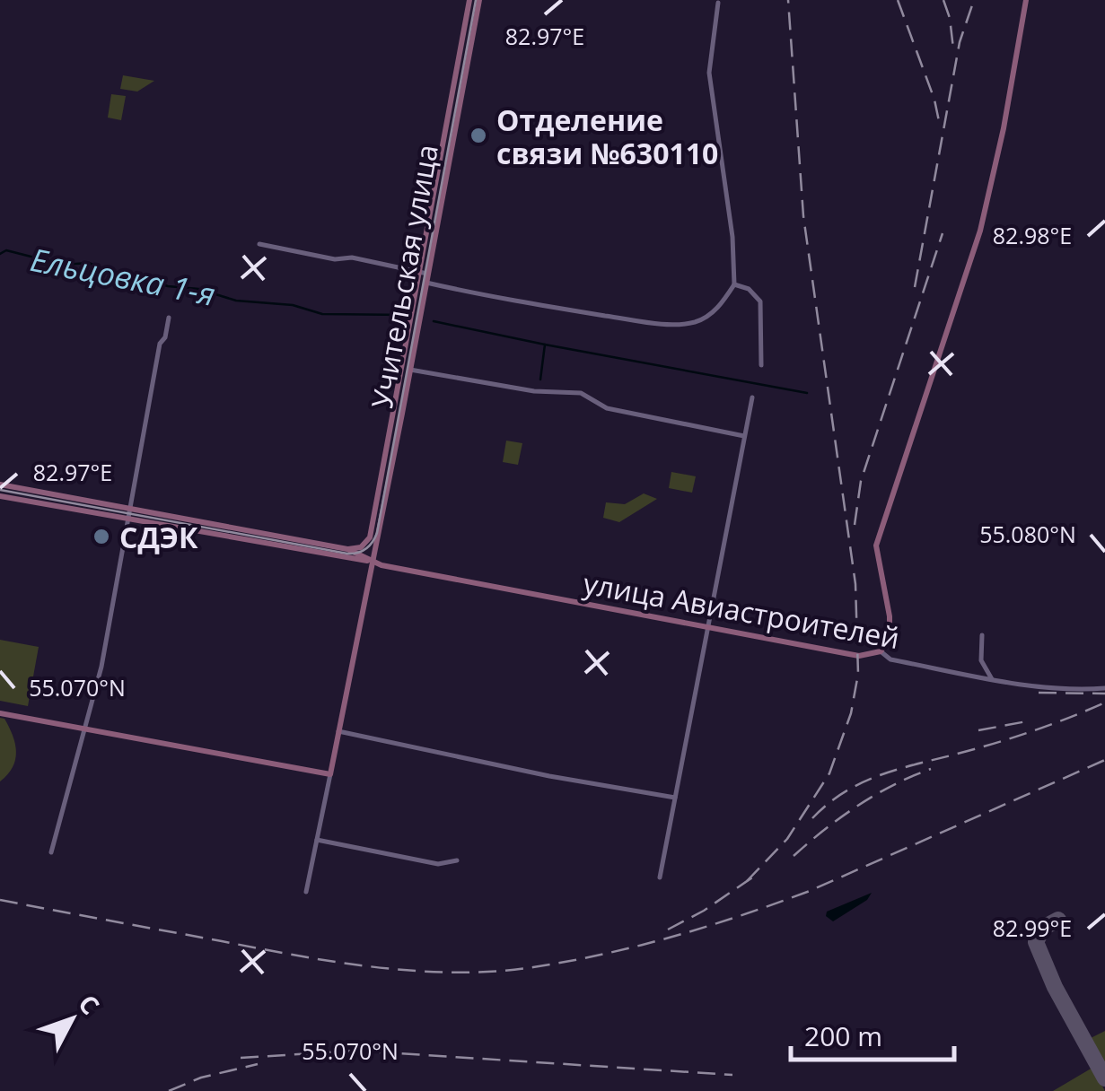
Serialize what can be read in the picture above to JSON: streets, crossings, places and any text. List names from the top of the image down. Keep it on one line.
{"streets":{"main road":["Учительская улица","улица Авиастроителей"]},"crossings":[["Учительская улица","улица Авиастроителей"]],"water":["Ельцовка 1-я"],"places":["Отделение связи №630110","СДЭК"],"scale_bar":"200 m","north":"top right","coordinates":["82.97°E","82.98°E","55.080°N","55.070°N","82.99°E"]}
